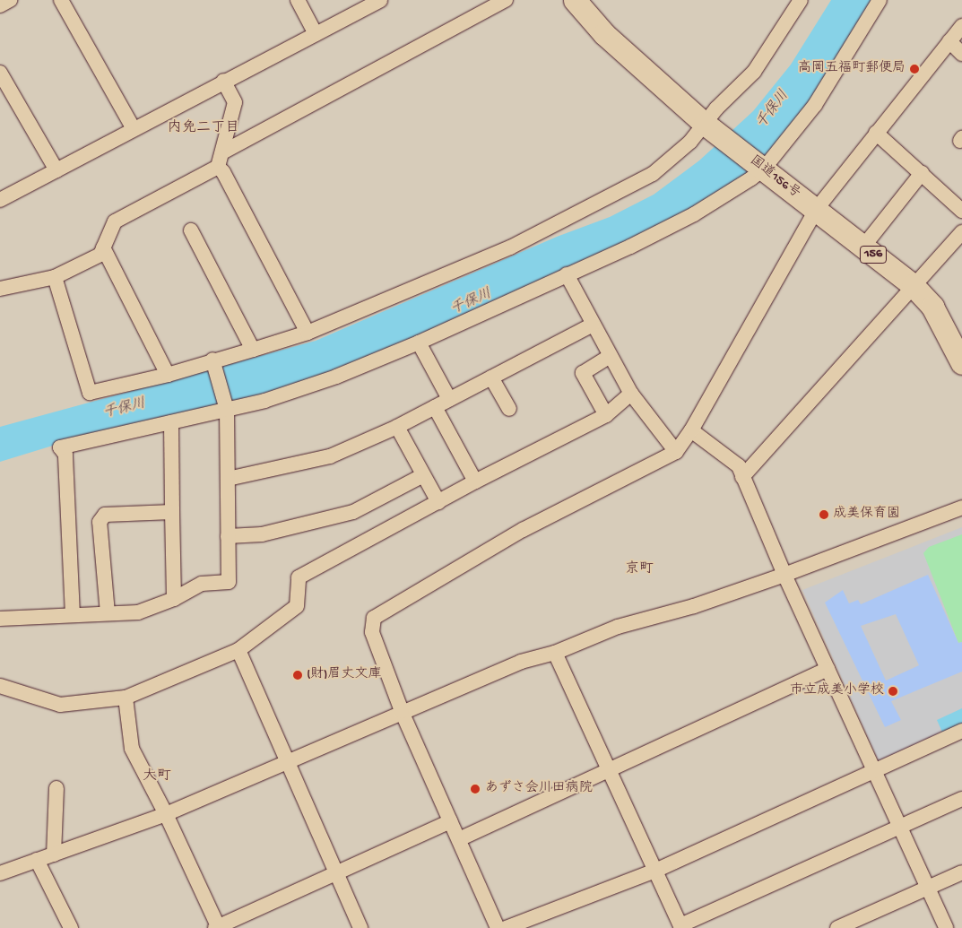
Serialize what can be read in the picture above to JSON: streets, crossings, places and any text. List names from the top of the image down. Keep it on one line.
{"streets":{"highway":["国道156号","156"]},"districts":["内免二丁目","京町","大町"],"water":["千保川"],"places":["高岡五福町郵便局","成美保育園","(財)眉丈文庫","市立成美小学校","あずさ会川田病院"]}
